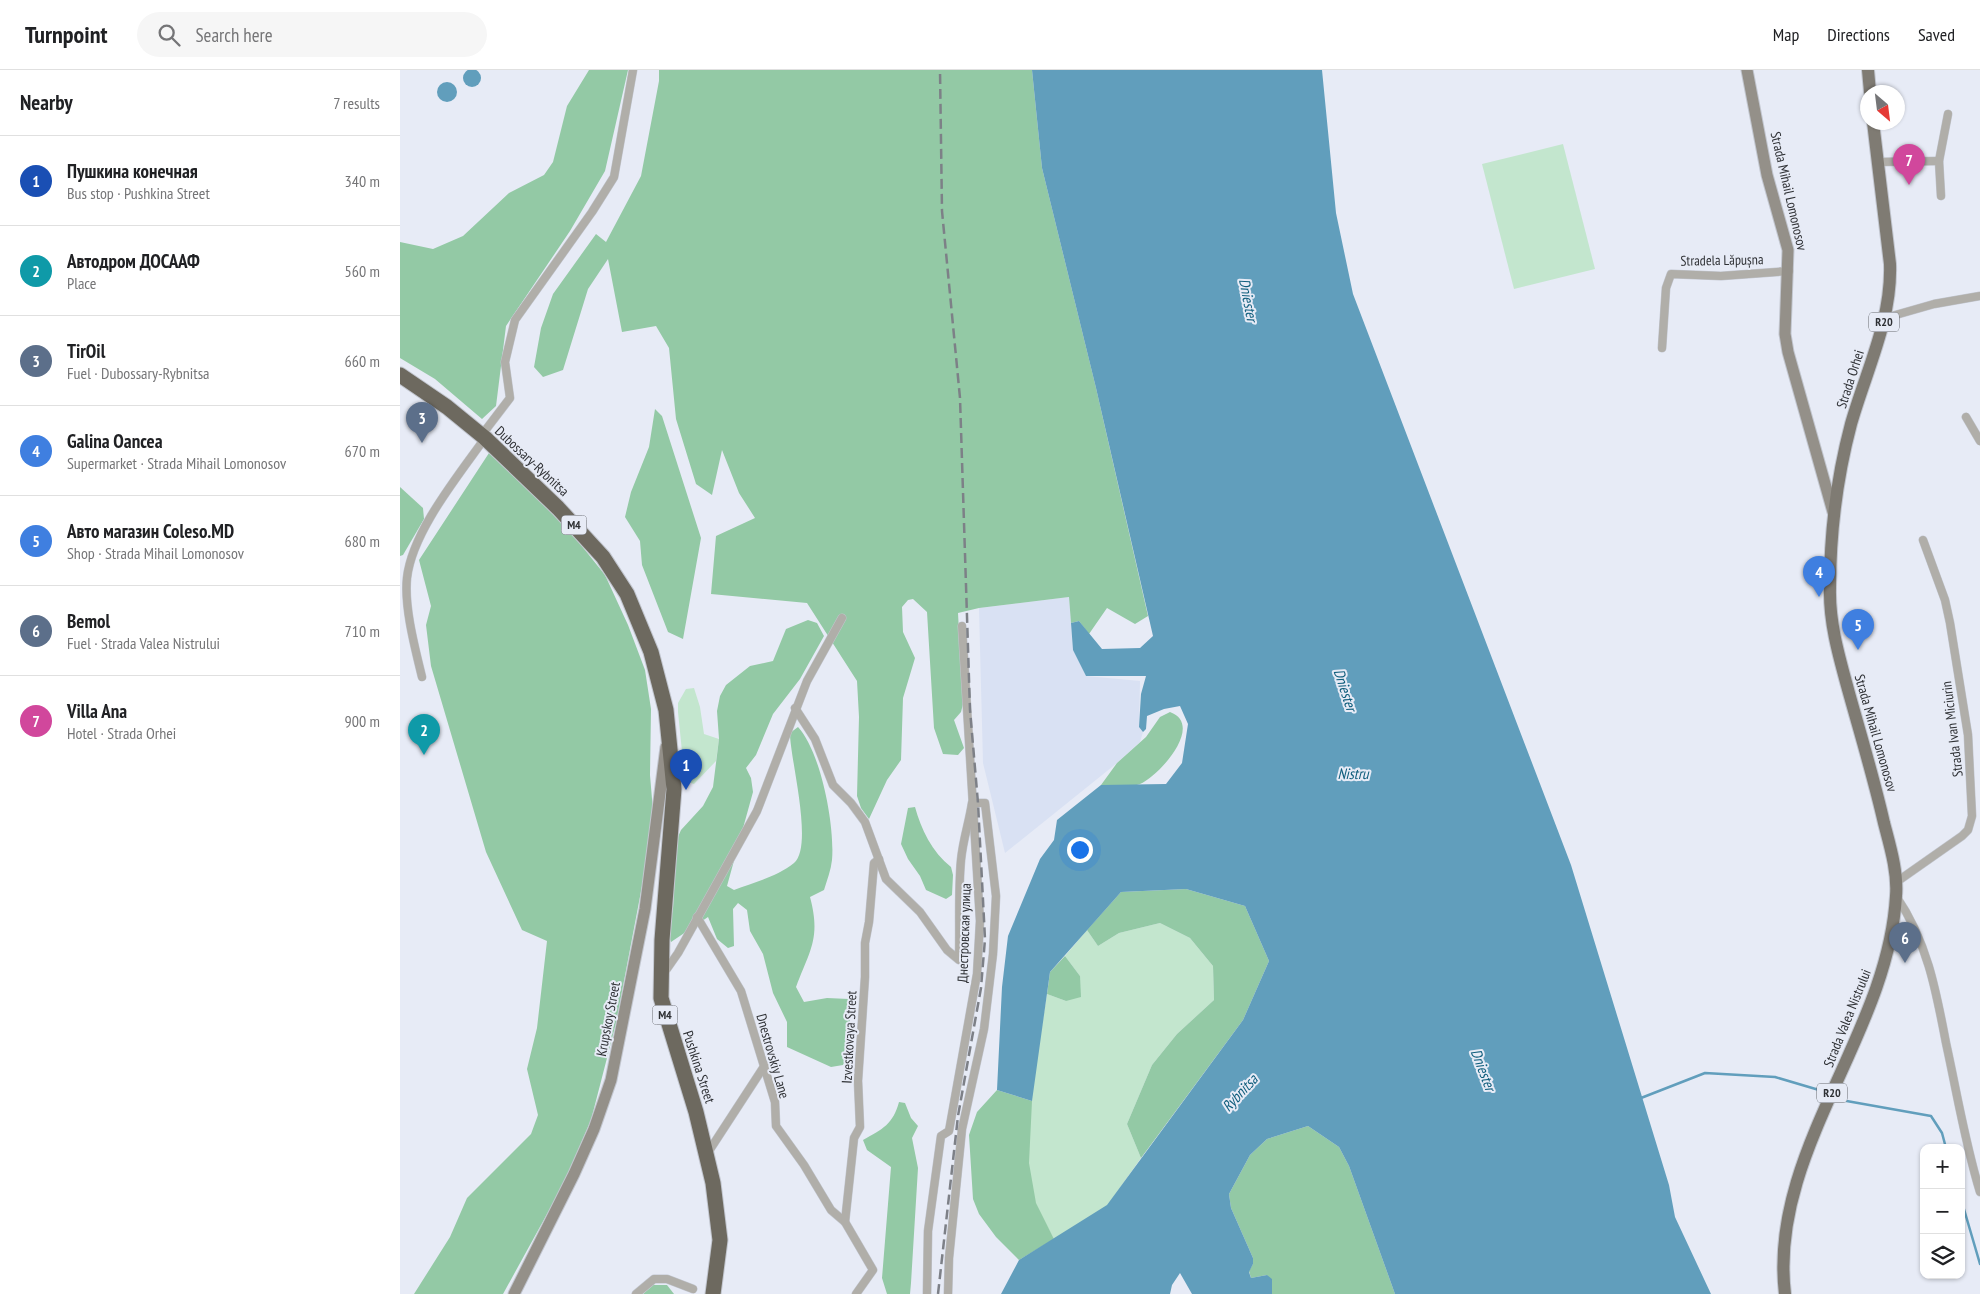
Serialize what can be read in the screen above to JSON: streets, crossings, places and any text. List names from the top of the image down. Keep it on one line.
{"streets":{"highway":["Dubossary-Rybnitsa","M4","Pushkina Street"],"main road":["Strada Mihail Lomonosov","R20","Strada Orhei","Strada Valea Nistrului"],"street":["Stradela Lăpușna","Strada Ivan Miciurin","Днестровская улица","Krupskoy Street","Izvestkovaya Street","Dnestrovskiy Lane"]},"crossings":[["Strada Mihail Lomonosov","Stradela Lăpușna"],["Strada Mihail Lomonosov","Strada Orhei"],["Strada Mihail Lomonosov","Strada Ivan Miciurin"],["Strada Mihail Lomonosov","Strada Valea Nistrului"],["Dubossary-Rybnitsa","Krupskoy Street"],["Dubossary-Rybnitsa","Pushkina Street"],["Strada Ivan Miciurin","Strada Valea Nistrului"],["Krupskoy Street","Pushkina Street"],["Izvestkovaya Street","Dnestrovskiy Lane"]],"water":["Dniester","Nistru","Rybnitsa"],"north":"bottom right","page":{"header":"Turnpoint","search":"Search here","nav":["Map","Directions","Saved"],"heading":["Nearby","7 results"],"list":[{"mark":"1","name":"Пушкина конечная","note":"Bus stop · Pushkina Street","value":"340 m"},{"mark":"2","name":"Автодром ДОСААФ","note":"Place","value":"560 m"},{"mark":"3","name":"TirOil","note":"Fuel · Dubossary-Rybnitsa","value":"660 m"},{"mark":"4","name":"Galina Oancea","note":"Supermarket · Strada Mihail Lomonosov","value":"670 m"},{"mark":"5","name":"Aвто магазин Coleso.MD","note":"Shop · Strada Mihail Lomonosov","value":"680 m"},{"mark":"6","name":"Bemol","note":"Fuel · Strada Valea Nistrului","value":"710 m"},{"mark":"7","name":"Villa Ana","note":"Hotel · Strada Orhei","value":"900 m"}],"pins":["7","3","4","5","2","1","6"],"map_buttons":["+","−"]}}
